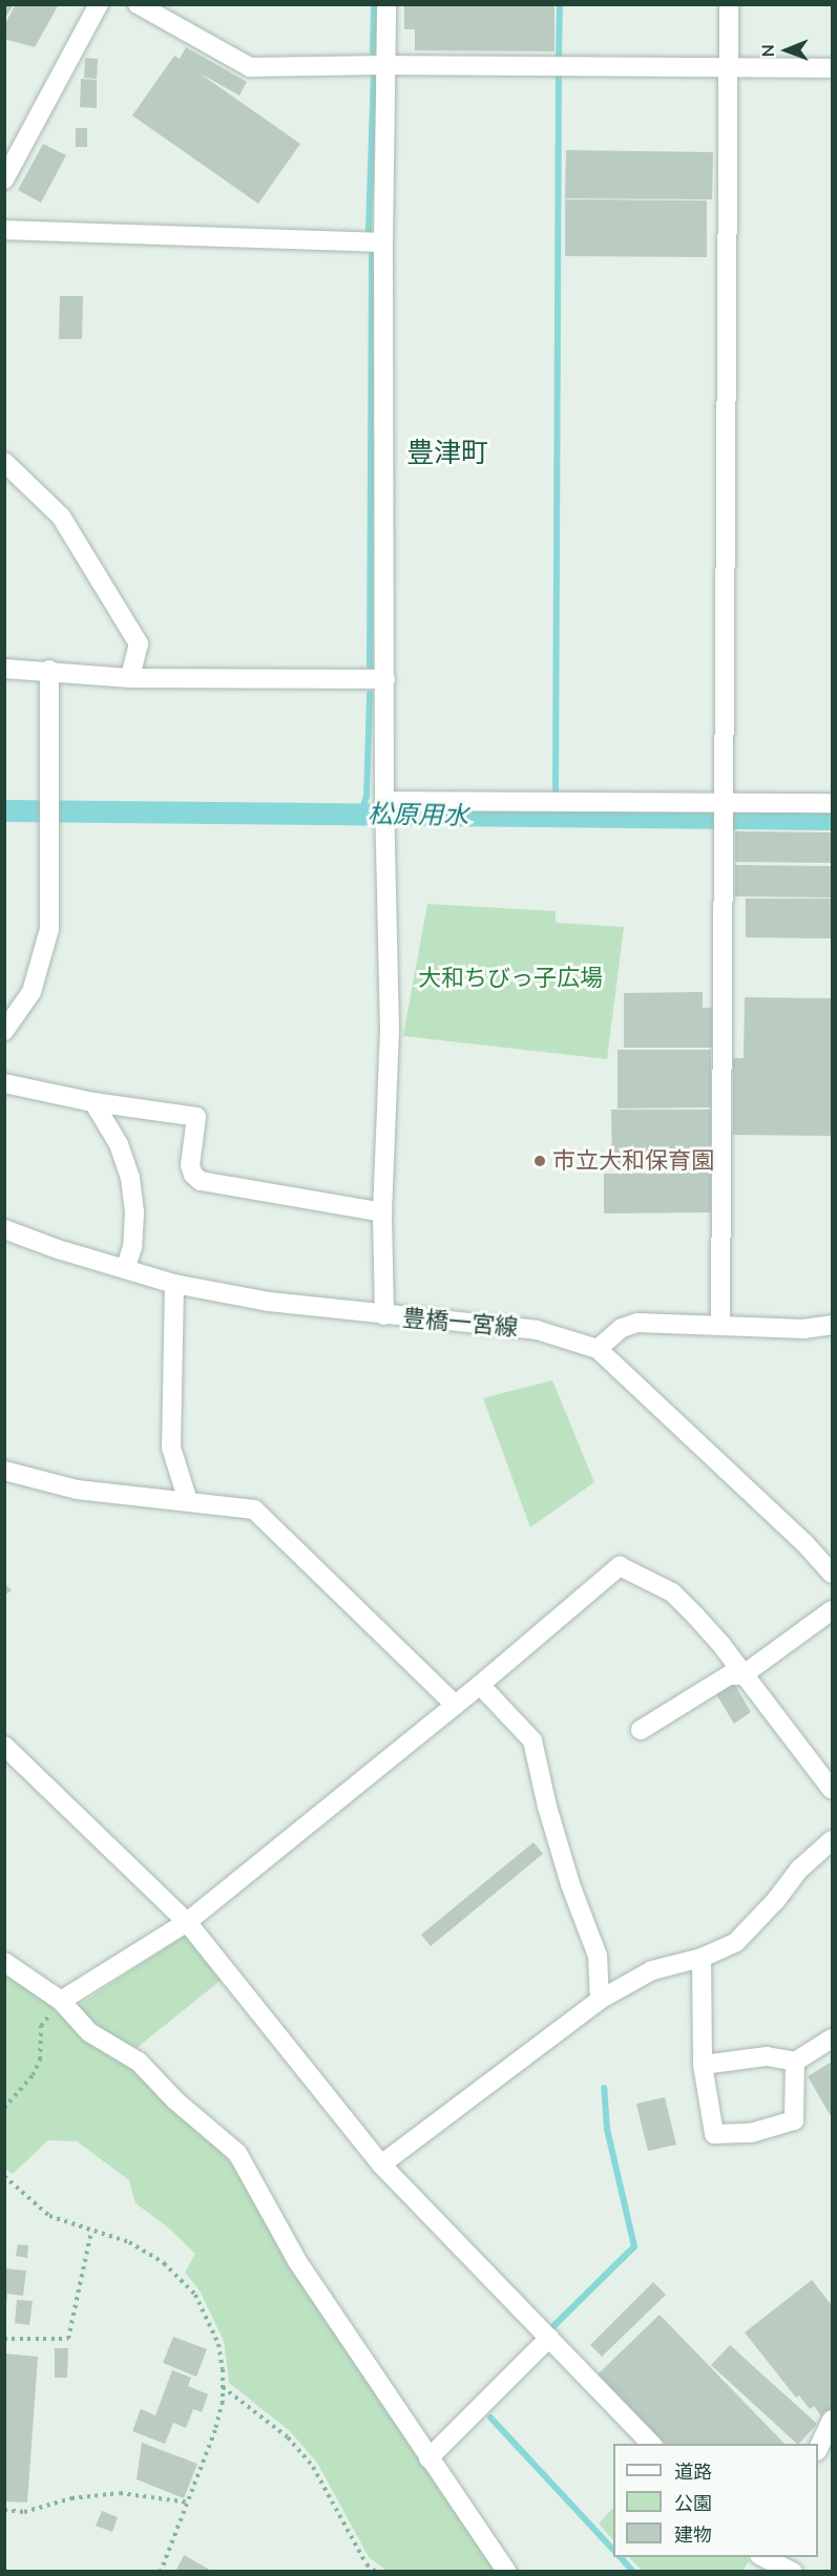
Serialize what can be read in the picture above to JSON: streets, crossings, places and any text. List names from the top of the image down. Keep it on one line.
{"streets":{"street":["豊橋一宮線"]},"districts":["豊津町"],"water":["松原用水"],"parks":["大和ちびっ子広場"],"places":["市立大和保育園"],"legend":["道路","公園","建物"],"north":"left"}
